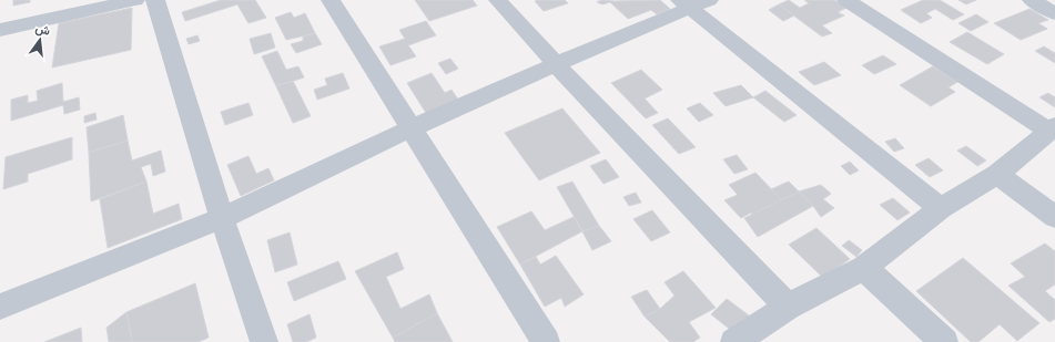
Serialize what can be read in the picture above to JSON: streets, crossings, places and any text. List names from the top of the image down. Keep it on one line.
{"north":"top"}
